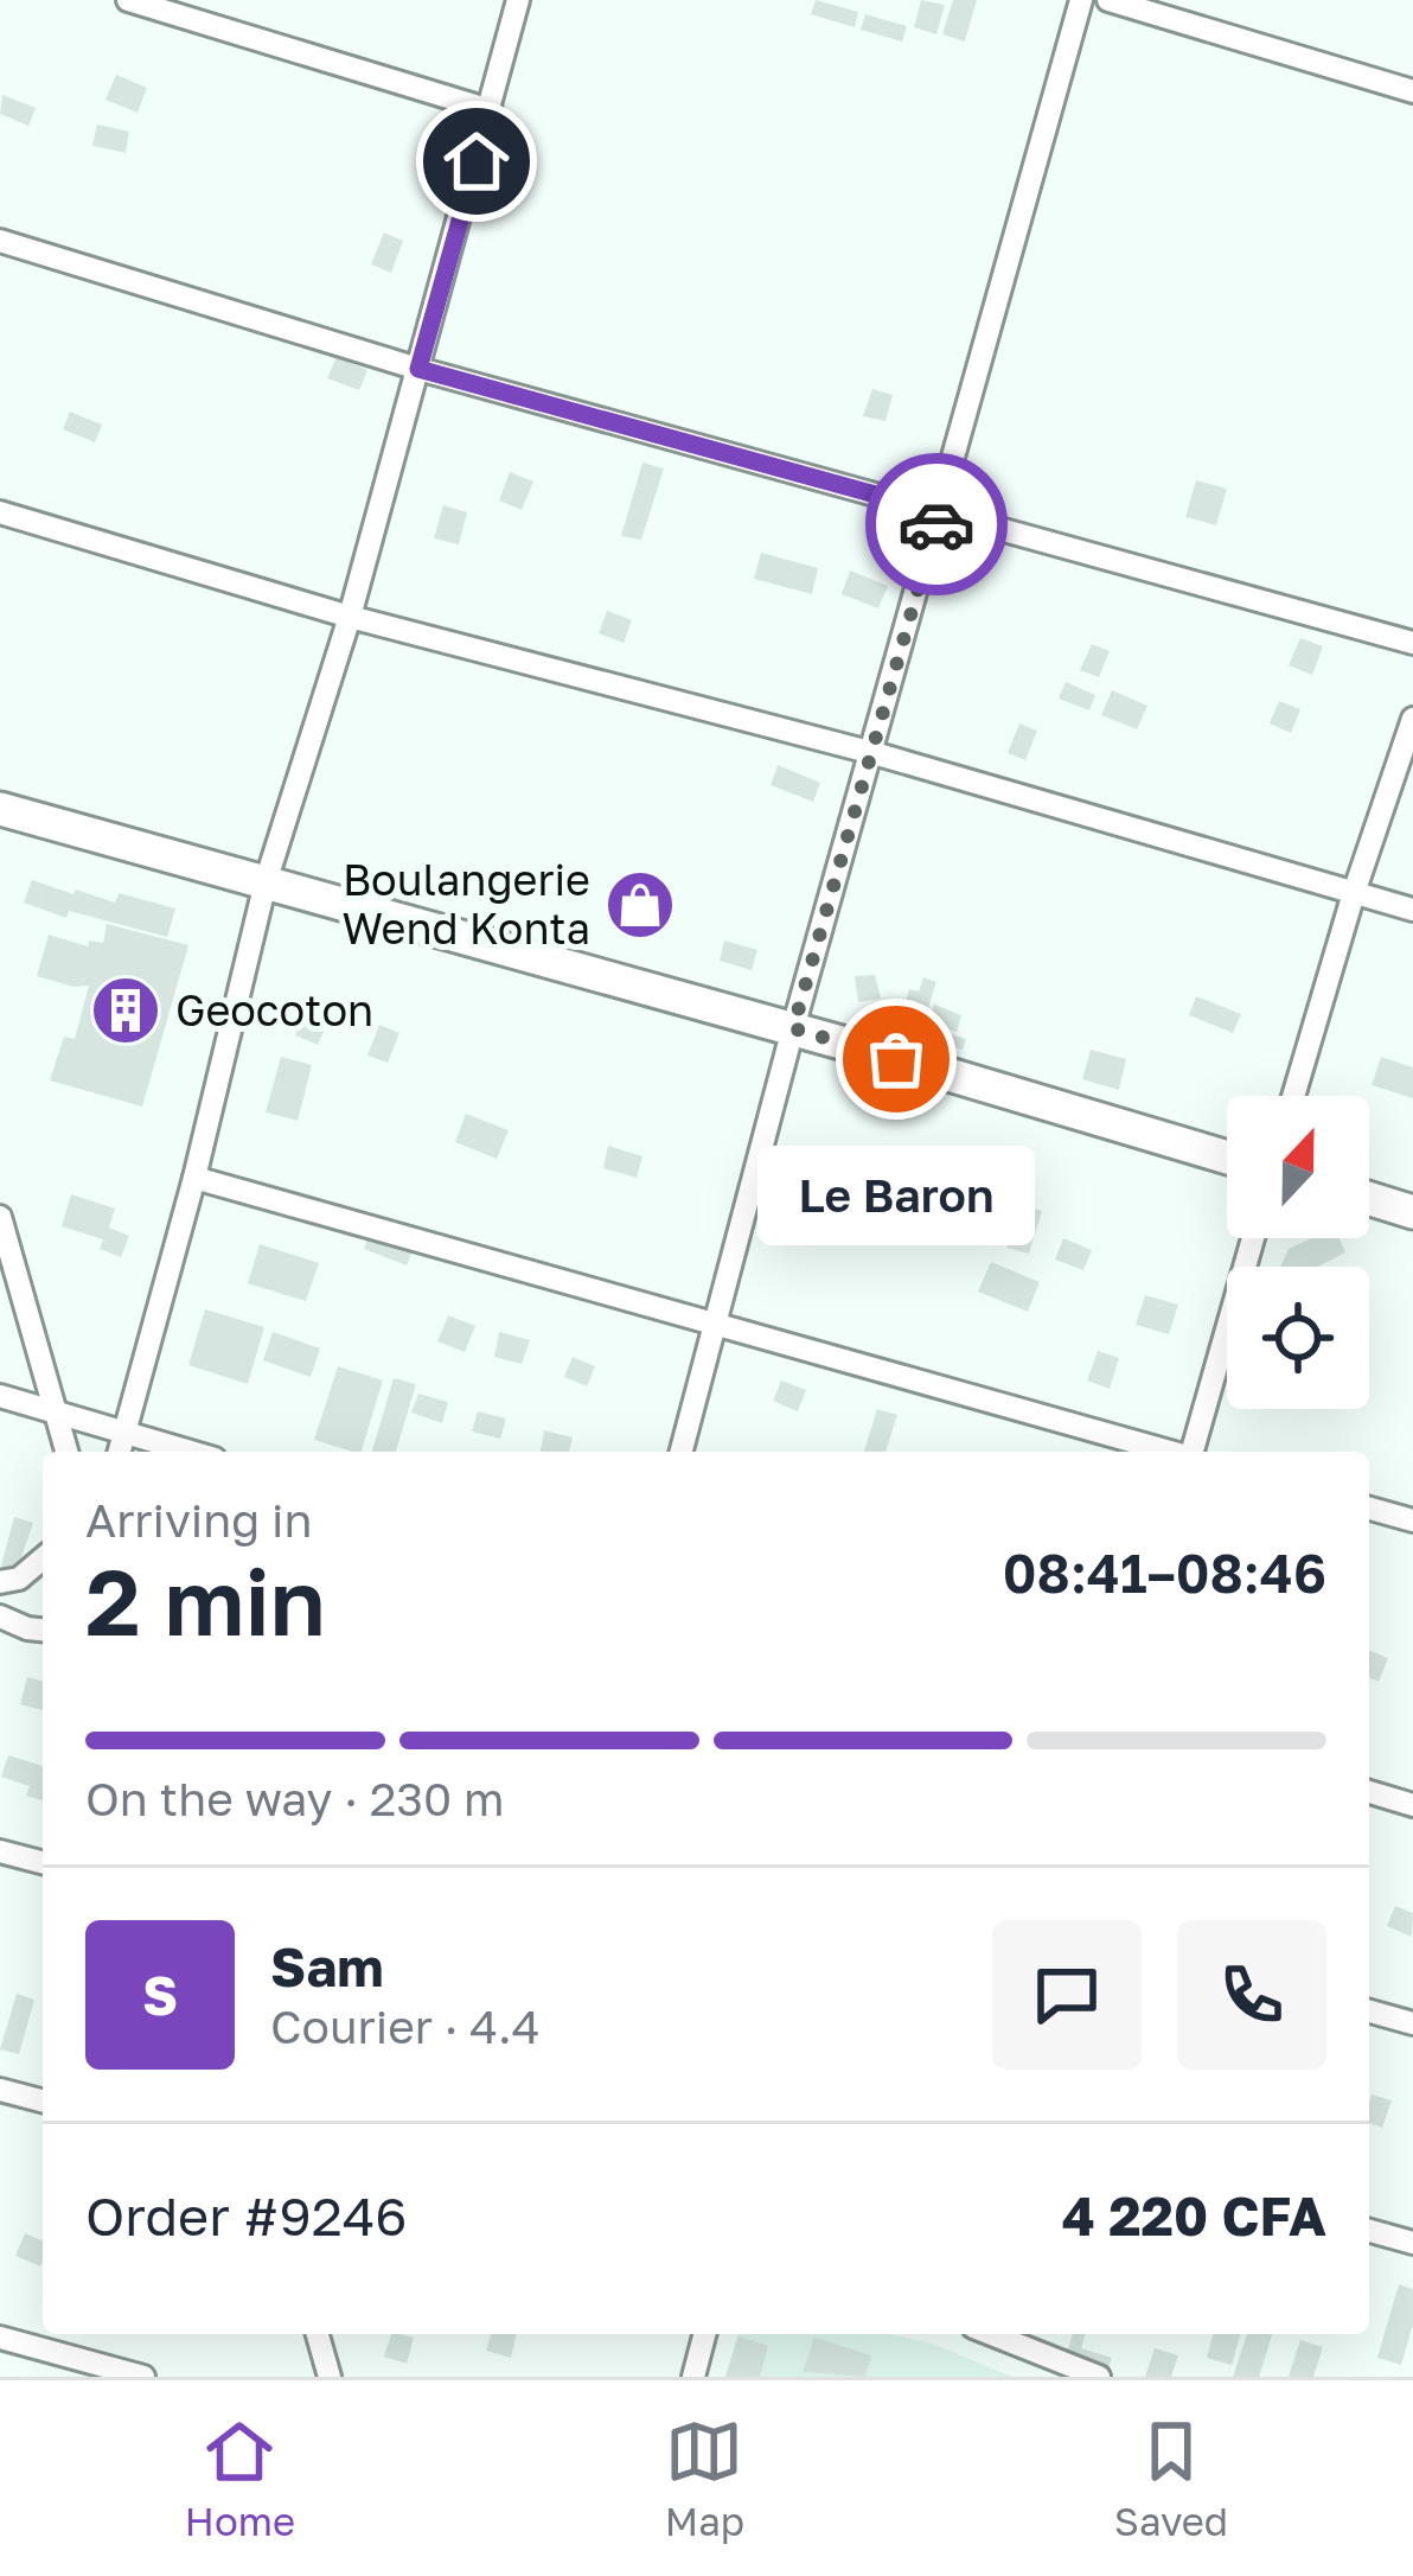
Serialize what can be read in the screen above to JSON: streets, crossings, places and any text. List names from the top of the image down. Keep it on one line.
{"places":{"shop":["Boulangerie Wend Konta"],"building":["Geocoton"],"other":["Le Baron"]},"north":"top","page":{"bubble":"Le Baron","heading":["2 min","Arriving in","08:41–08:46"],"panel":["Sam","Courier · 4.4","Order #9246","4 220 CFA"],"bar":"On the way · 230 m","round":"S","tabs":["Home","Map","Saved"]}}
